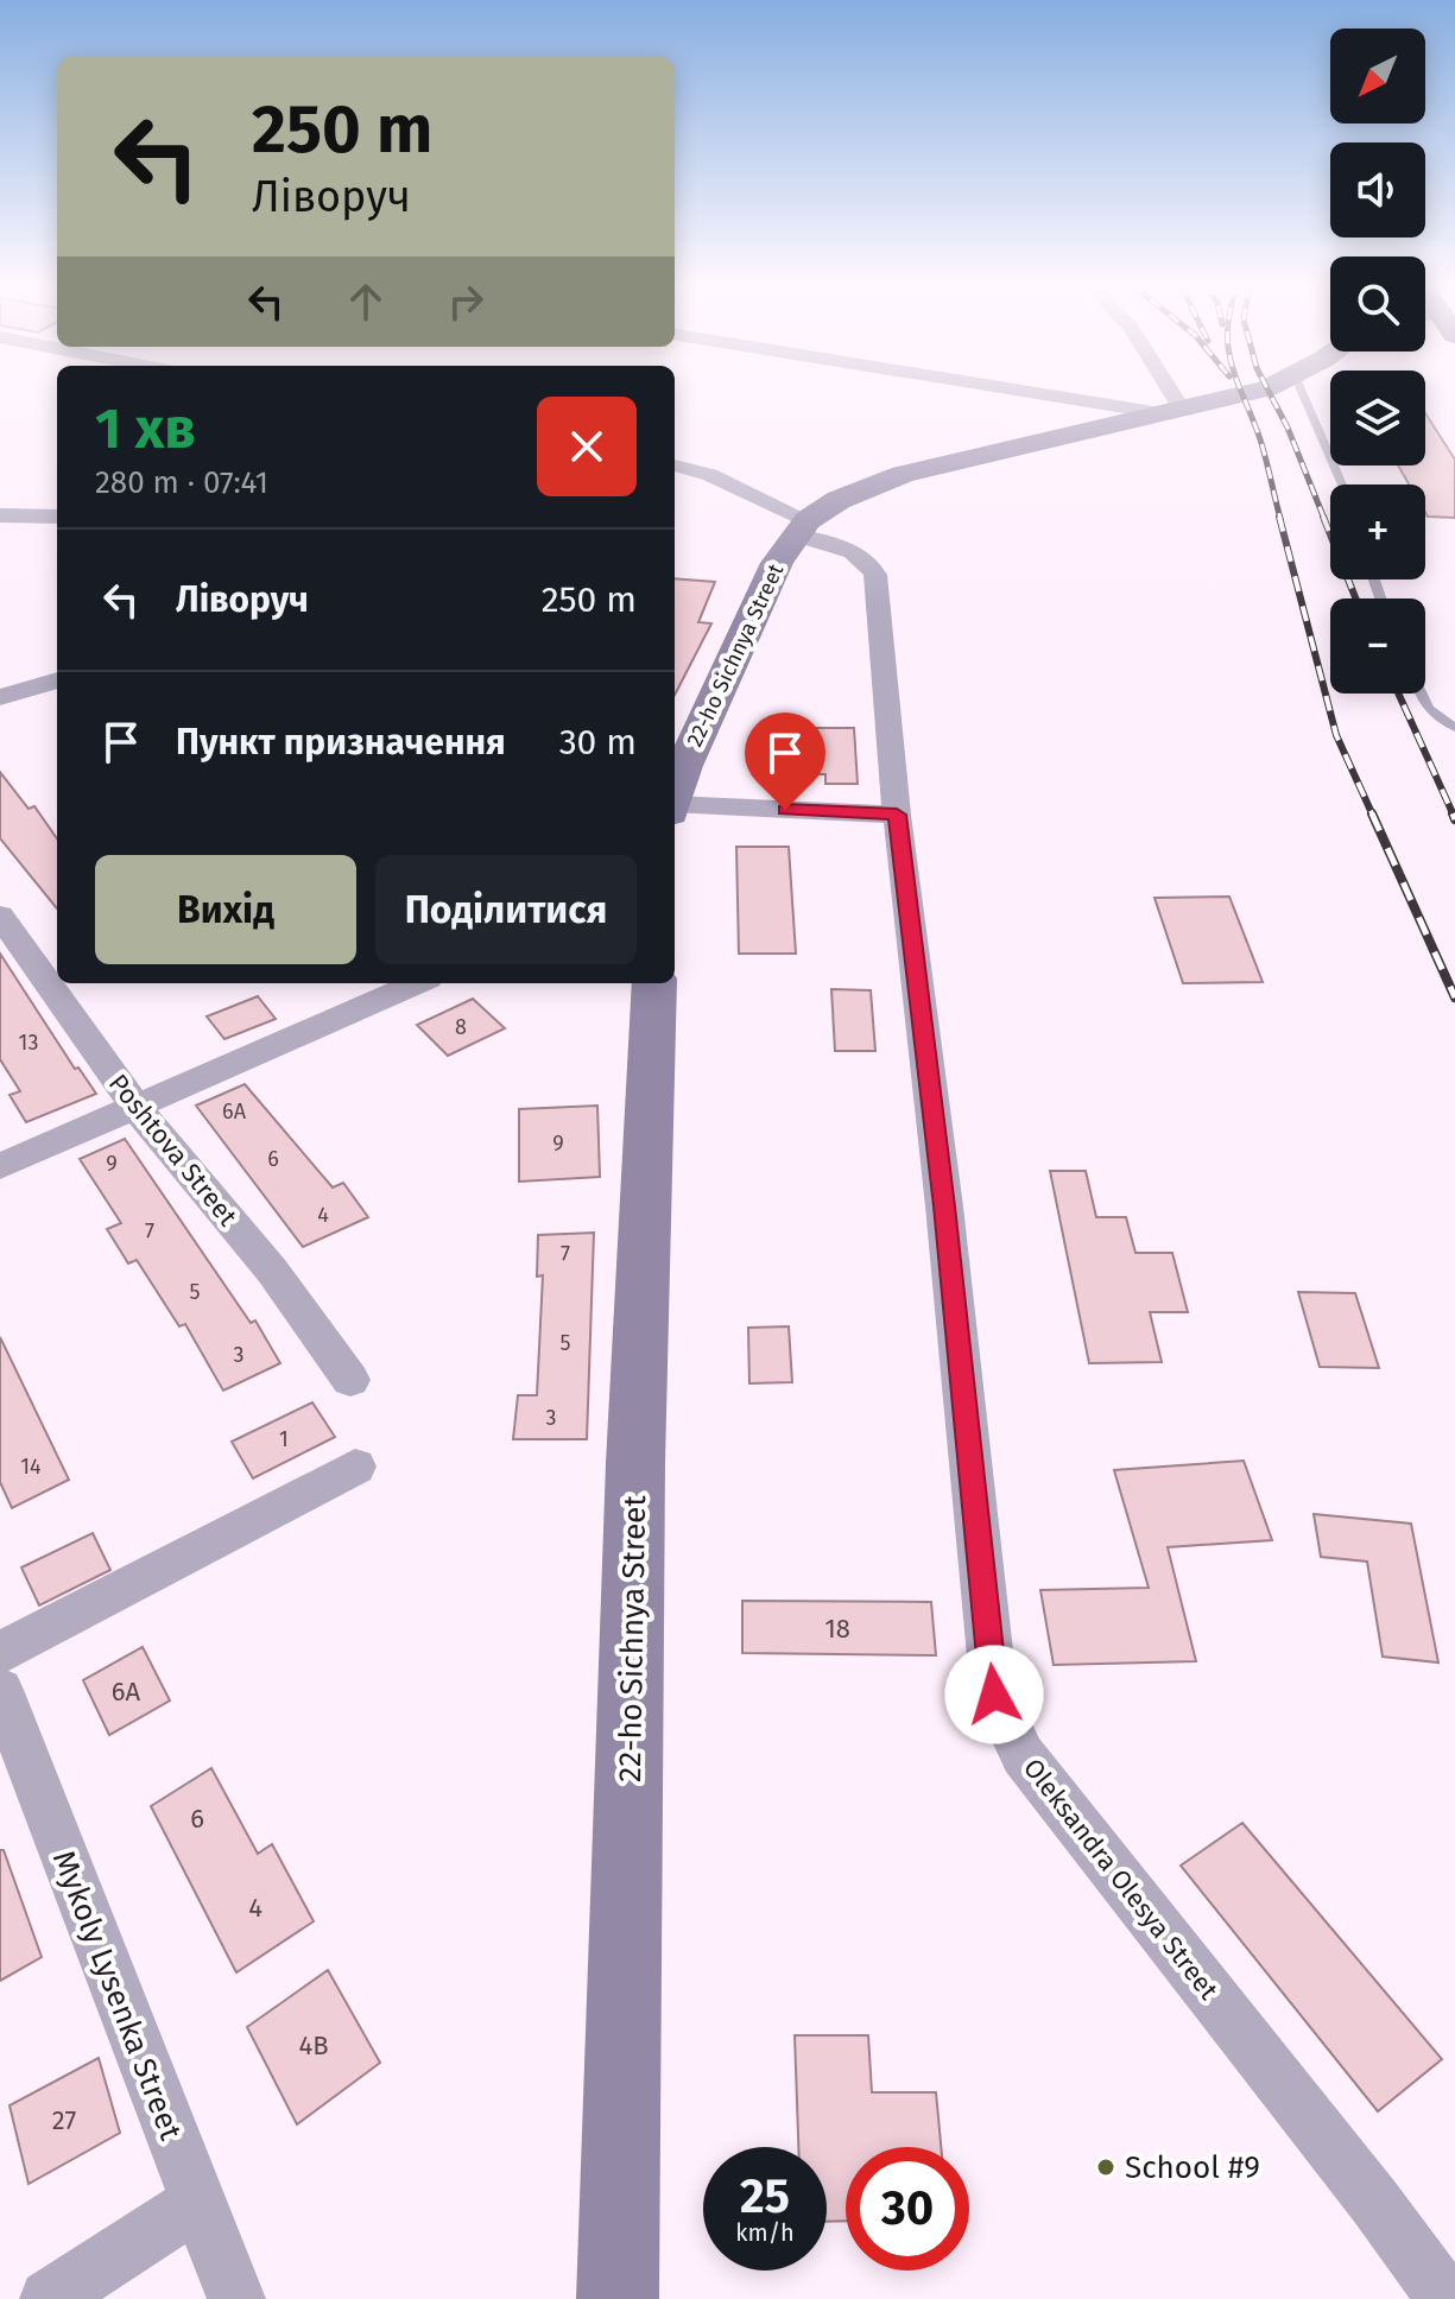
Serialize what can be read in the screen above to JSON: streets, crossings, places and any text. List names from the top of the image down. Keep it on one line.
{"streets":{"street":["22-ho Sichnya Street","Poshtova Street","Oleksandra Olesya Street","Mykoly Lysenka Street"]},"crossings":[["22-ho Sichnya Street","Oleksandra Olesya Street"]],"places":["School #9"],"house_numbers":["8","13","6А","9","6","9","4","7","7","5","5","3","3","1","14","18","6А","6","4","4В","27"],"north":"bottom left","page":{"map_buttons":["+","−"],"turn":["250 m","Ліворуч"],"heading":["1 хв","280 m · 07:41"],"list":[{"name":"Ліворуч","value":"250 m"},{"name":"Пункт призначення","value":"30 m"}],"buttons":["Вихід","Поділитися"],"speed":"25 km/h","limit":"30"}}
